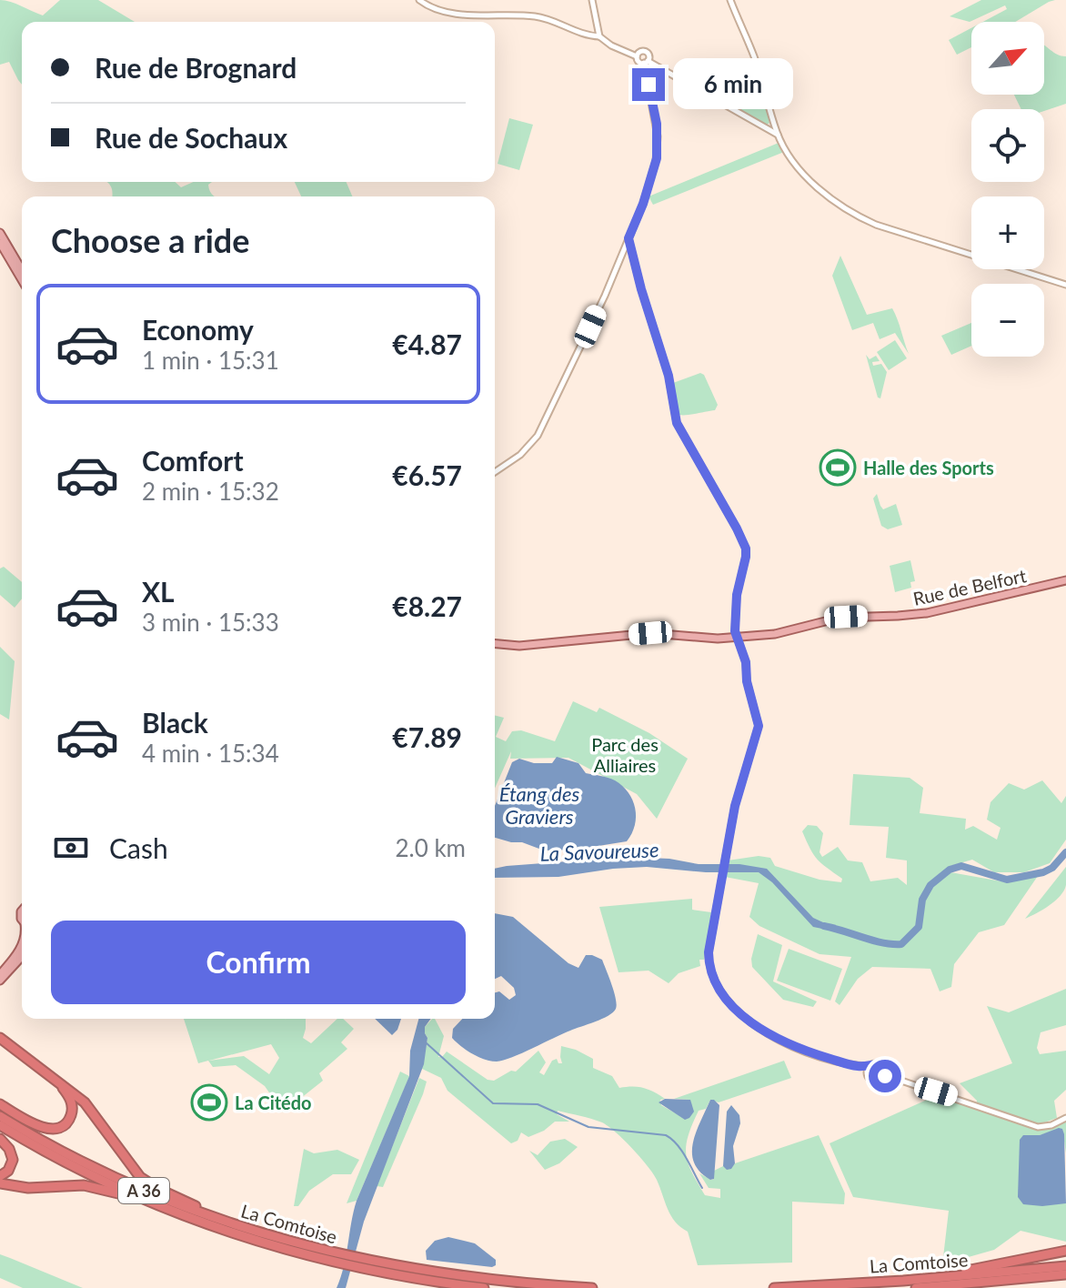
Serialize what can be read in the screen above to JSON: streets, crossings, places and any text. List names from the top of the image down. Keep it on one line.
{"streets":{"highway":["A 36","La Comtoise"],"main road":["Rue de Belfort"]},"water":["Étang des Graviers","La Savoureuse"],"parks":["Parc des Alliaires"],"places":{"sports":["Halle des Sports","La Citédo"]},"north":"top right","page":{"map_buttons":["+","−"],"banner":["Rue de Brognard","Rue de Sochaux"],"bubble":"6 min","heading":"Choose a ride","list":[{"name":"Economy","note":"1 min · 15:31","value":"€4.87"},{"name":"Comfort","note":"2 min · 15:32","value":"€6.57"},{"name":"XL","note":"3 min · 15:33","value":"€8.27"},{"name":"Black","note":"4 min · 15:34","value":"€7.89"}],"pay":["Cash","2.0 km"],"buttons":"Confirm"}}
